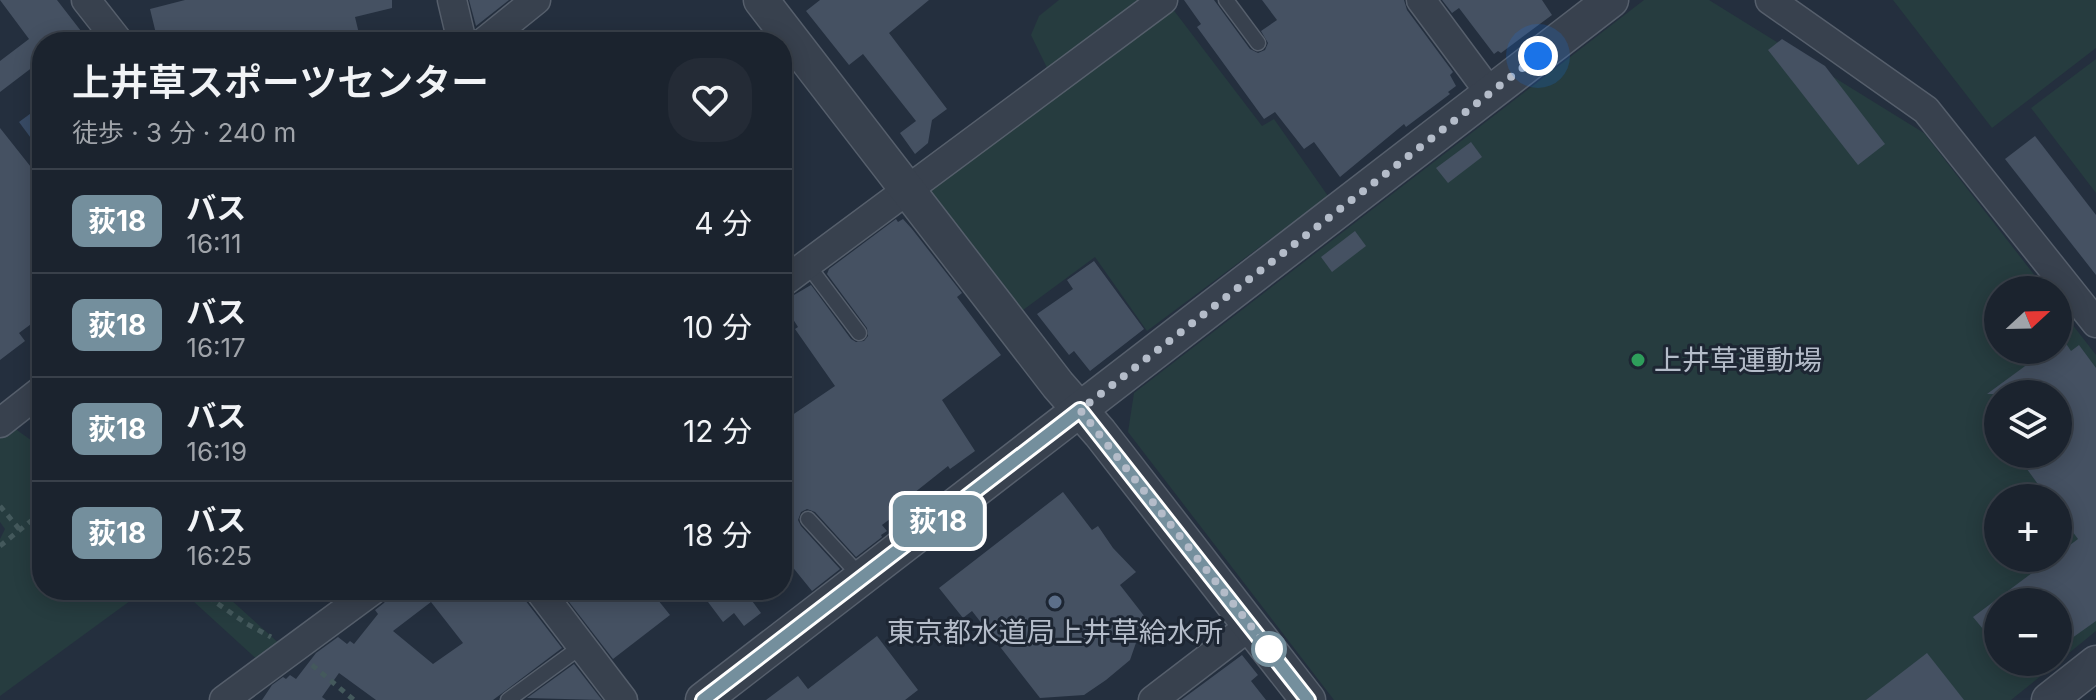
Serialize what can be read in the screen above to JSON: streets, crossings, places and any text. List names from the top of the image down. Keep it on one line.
{"places":["上井草運動場","東京都水道局上井草給水所"],"lines":["bus line 荻18"],"north":"right","page":{"on_map":"荻18","heading":["上井草スポーツセンター","徒歩 · 3 分 · 240 m"],"list":[{"mark":"荻18","name":"バス","note":"16:11","value":"4 分"},{"mark":"荻18","name":"バス","note":"16:17","value":"10 分"},{"mark":"荻18","name":"バス","note":"16:19","value":"12 分"},{"mark":"荻18","name":"バス","note":"16:25","value":"18 分"}],"map_buttons":["+","−"]}}
